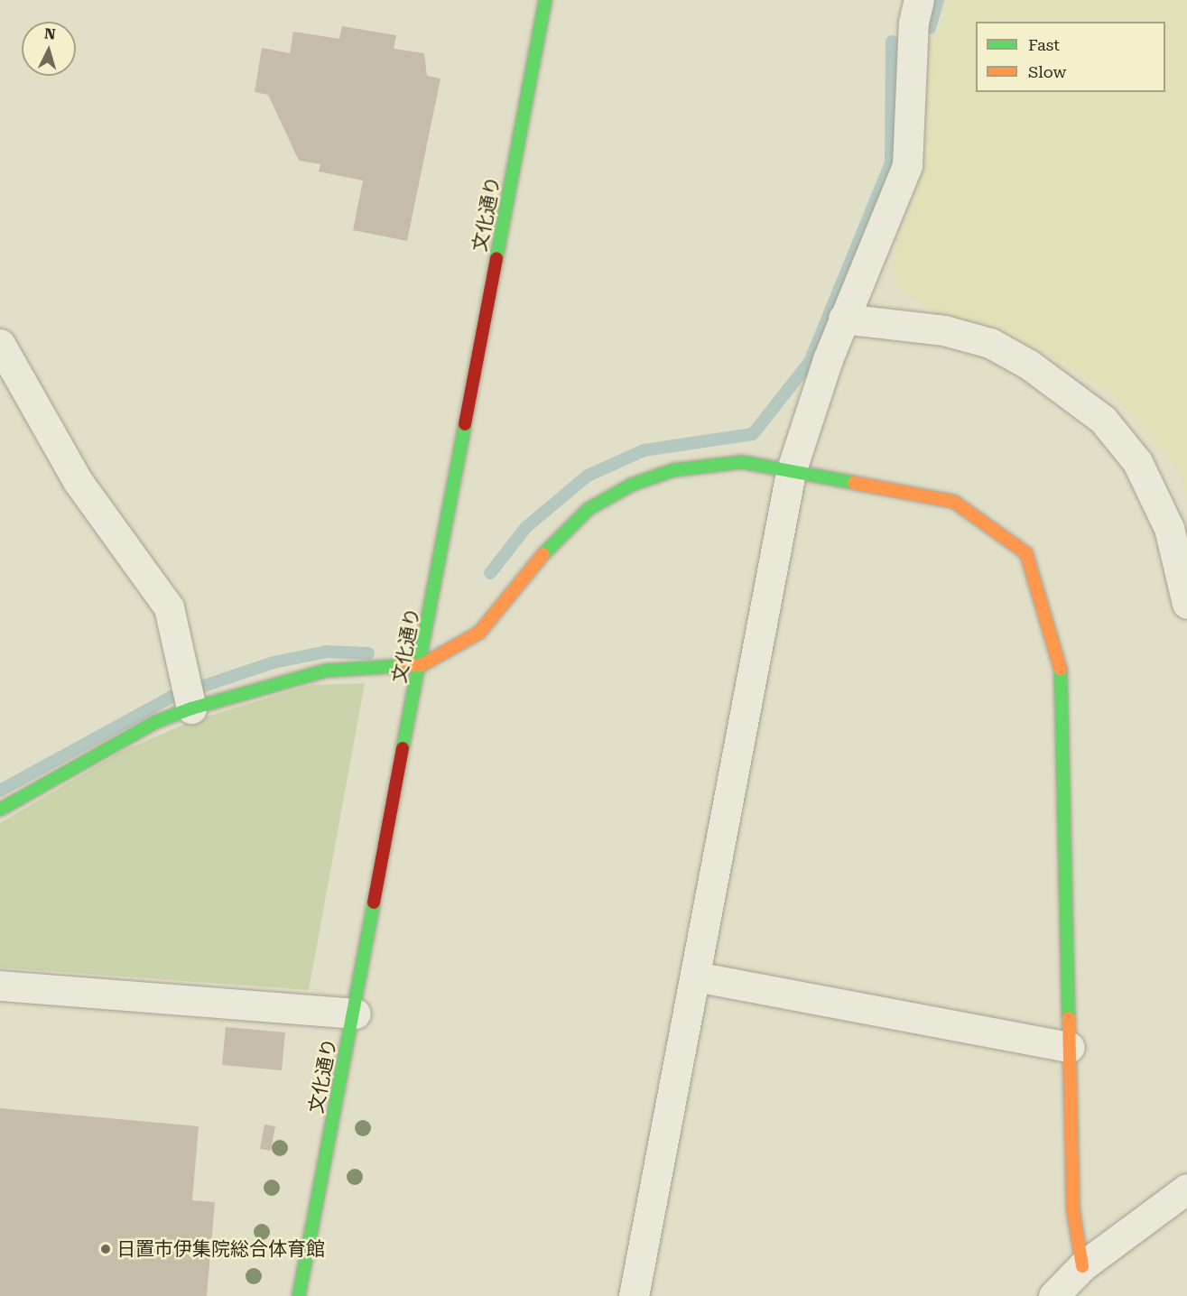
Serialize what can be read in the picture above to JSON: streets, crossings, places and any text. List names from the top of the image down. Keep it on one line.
{"streets":{"street":["文化通り"]},"places":["日置市伊集院総合体育館"],"legend":["Fast","Slow"],"north":"top"}
